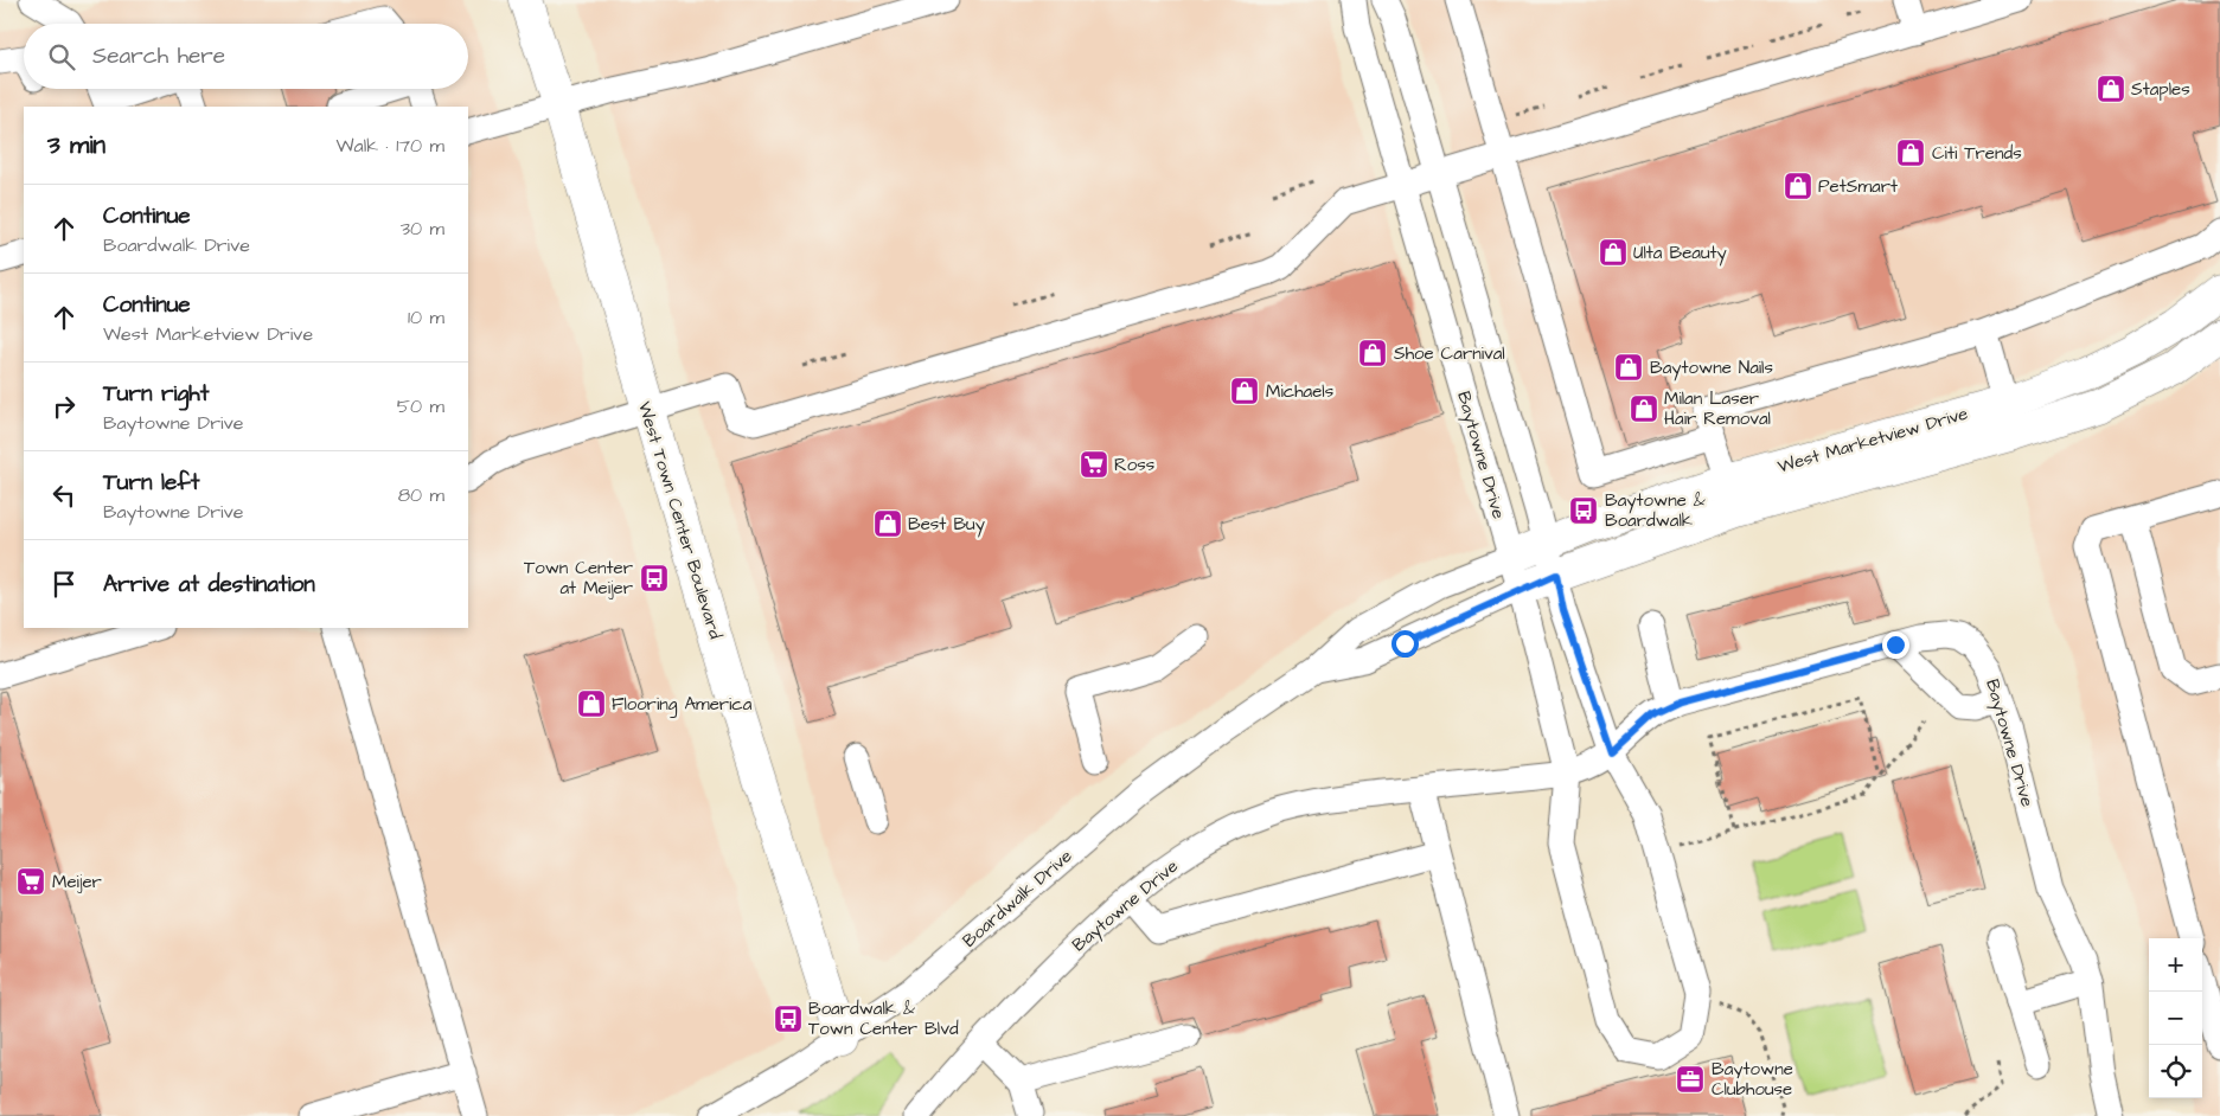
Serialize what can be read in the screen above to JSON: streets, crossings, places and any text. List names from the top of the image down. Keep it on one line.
{"streets":{"main road":["West Marketview Drive","West Town Center Boulevard"],"street":["Baytowne Drive","Boardwalk Drive"]},"crossings":[["West Marketview Drive","Baytowne Drive"],["West Marketview Drive","Boardwalk Drive"],["Baytowne Drive","Boardwalk Drive"],["West Town Center Boulevard","Boardwalk Drive"]],"places":{"shop":["Staples","Citi Trends","PetSmart","Ulta Beauty","Shoe Carnival","Baytowne Nails","Michaels","Milan Laser Hair Removal","Best Buy","Flooring America"],"supermarket":["Ross","Meijer"],"bus stop":["Baytowne & Boardwalk","Town Center at Meijer","Boardwalk & Town Center Blvd"],"office":["Baytowne Clubhouse"]},"page":{"search":"Search here","heading":["3 min","Walk · 170 m"],"list":[["Continue","Boardwalk Drive","30 m"],["Continue","West Marketview Drive","10 m"],["Turn right","Baytowne Drive","50 m"],["Turn left","Baytowne Drive","80 m"],"Arrive at destination"],"map_buttons":["+","−"]}}
